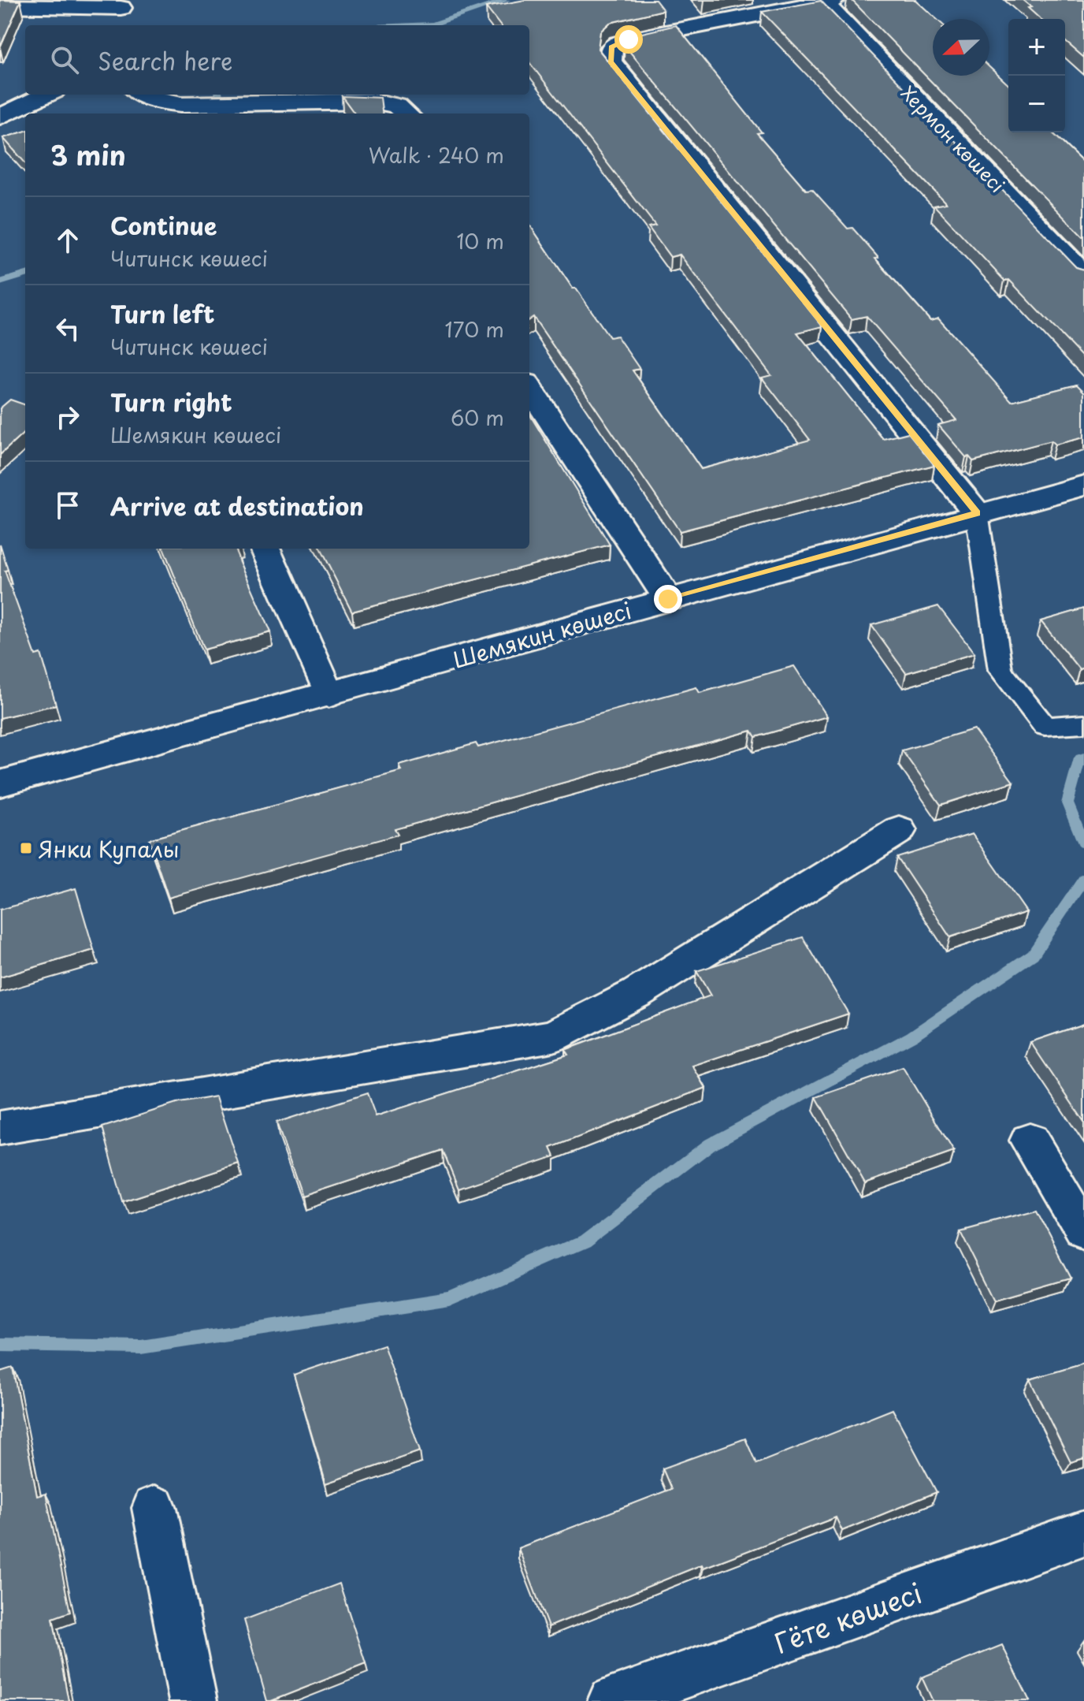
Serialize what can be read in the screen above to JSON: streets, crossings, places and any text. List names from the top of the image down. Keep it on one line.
{"streets":{"street":["Хермон көшесі","Шемякин көшесі","Гёте көшесі"]},"places":{"transit":["Янки Купалы"]},"north":"left","page":{"map_buttons":["+","−"],"search":"Search here","heading":["3 min","Walk · 240 m"],"list":[["Continue","Читинск көшесі","10 m"],["Turn left","Читинск көшесі","170 m"],["Turn right","Шемякин көшесі","60 m"],"Arrive at destination"]}}
